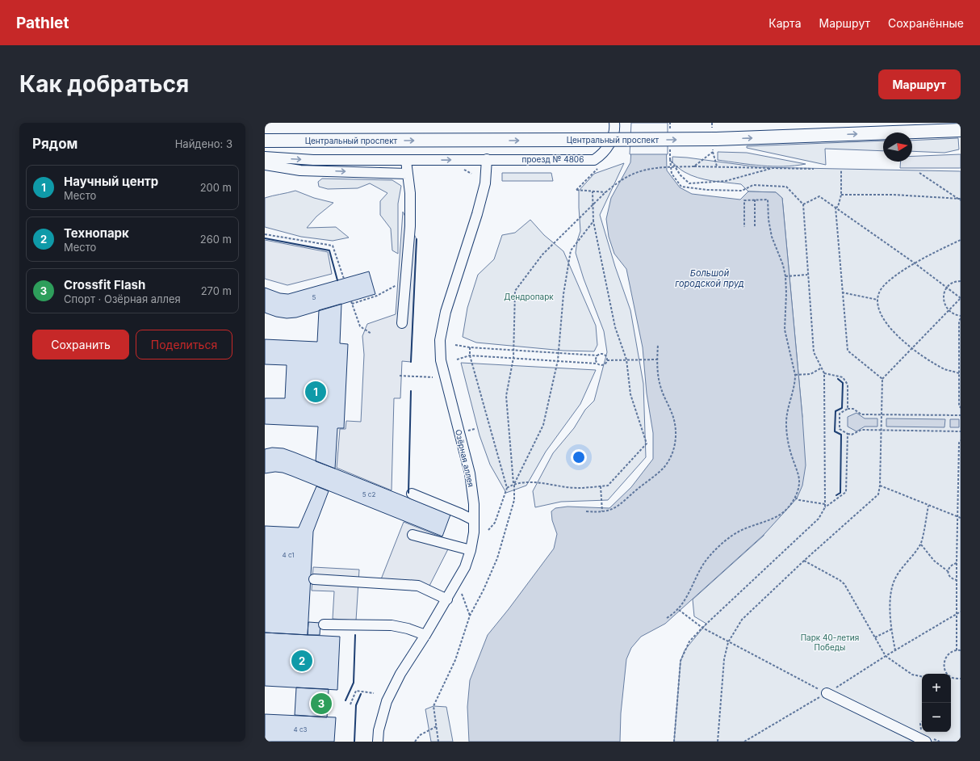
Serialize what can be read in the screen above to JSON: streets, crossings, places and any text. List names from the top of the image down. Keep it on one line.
{"streets":{"main road":["Центральный проспект"],"street":["проезд № 4806","Озёрная аллея"]},"crossings":[["проезд № 4806","Озёрная аллея"]],"one_way":["Центральный проспект"],"water":["Большой городской пруд"],"parks":["Дендропарк","Парк 40-летия Победы"],"house_numbers":["5","5 с2","4 с1","4 с3"],"north":"right","page":{"header":"Pathlet","nav":["Карта","Маршрут","Сохранённые"],"buttons":["Маршрут",["Сохранить","Поделиться"]],"title":"Как добраться","heading":["Рядом","Найдено: 3"],"list":[{"mark":"1","name":"Научный центр","note":"Место","value":"200 m"},{"mark":"2","name":"Технопарк","note":"Место","value":"260 m"},{"mark":"3","name":"Crossfit Flash","note":"Спорт · Озёрная аллея","value":"270 m"}],"pins":["1","2","3"],"map_buttons":["+","−"]}}
